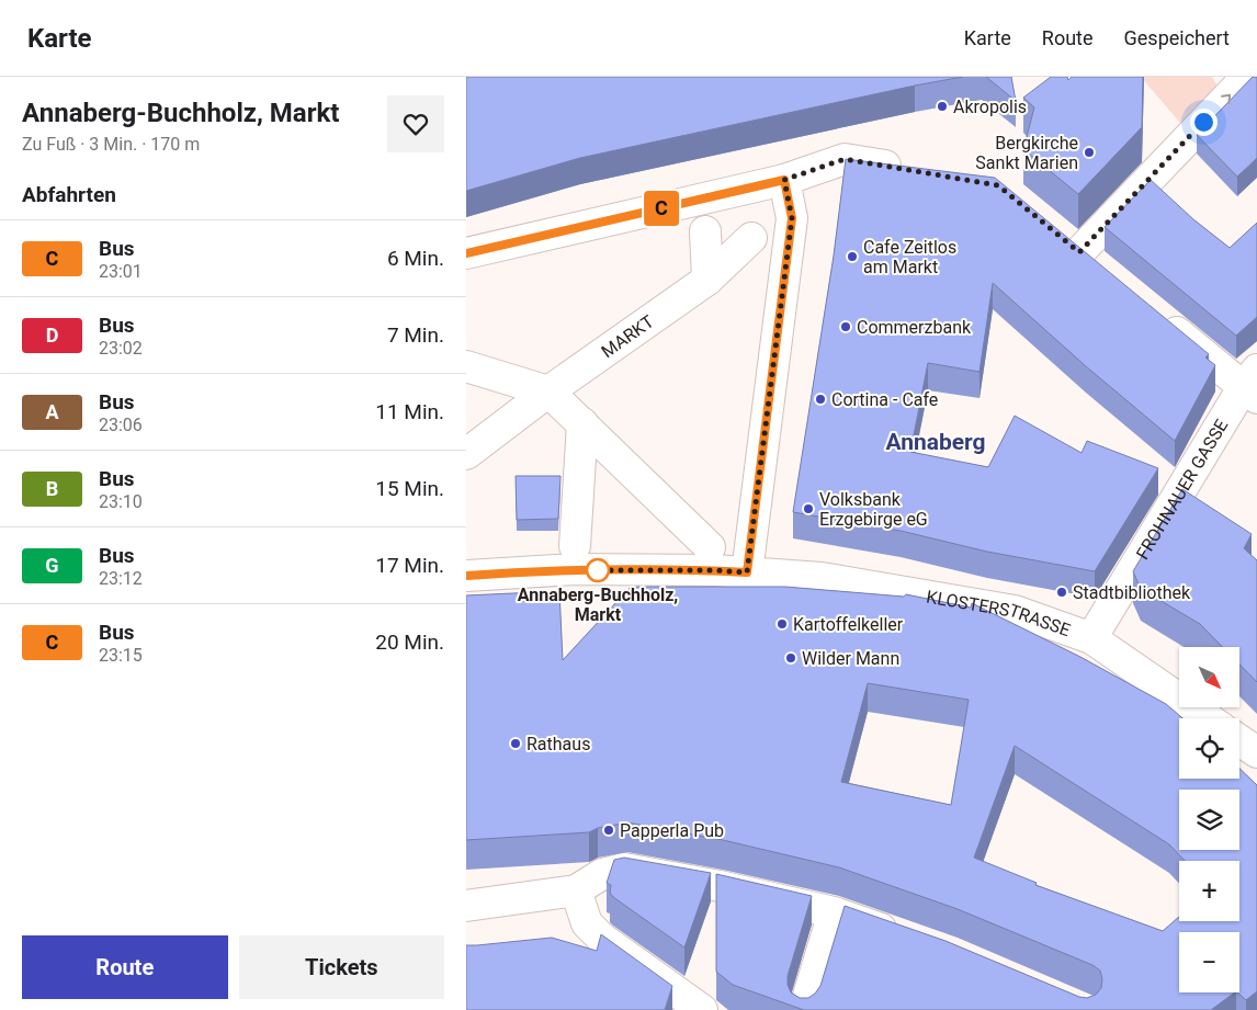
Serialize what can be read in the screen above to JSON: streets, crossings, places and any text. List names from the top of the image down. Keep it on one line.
{"streets":{"street":["MARKT","FROHNAUER GASSE","KLOSTERSTRASSE"]},"crossings":[["FROHNAUER GASSE","KLOSTERSTRASSE"]],"districts":["Annaberg"],"places":["Akropolis","Bergkirche Sankt Marien","Cafe Zeitlos am Markt","Commerzbank","Cortina - Cafe","Volksbank Erzgebirge eG","Annaberg-Buchholz, Markt","Stadtbibliothek","Kartoffelkeller","Wilder Mann","Rathaus","Papperla Pub"],"lines":["bus line C"],"north":"bottom right","page":{"header":"Karte","nav":["Karte","Route","Gespeichert"],"heading":[["Annaberg-Buchholz, Markt","Zu Fuß · 3 Min. · 170 m"],"Abfahrten"],"on_map":"C","list":[{"mark":"C","name":"Bus","note":"23:01","value":"6 Min."},{"mark":"D","name":"Bus","note":"23:02","value":"7 Min."},{"mark":"A","name":"Bus","note":"23:06","value":"11 Min."},{"mark":"B","name":"Bus","note":"23:10","value":"15 Min."},{"mark":"G","name":"Bus","note":"23:12","value":"17 Min."},{"mark":"C","name":"Bus","note":"23:15","value":"20 Min."}],"map_buttons":["+","−"],"buttons":["Route","Tickets"]}}
